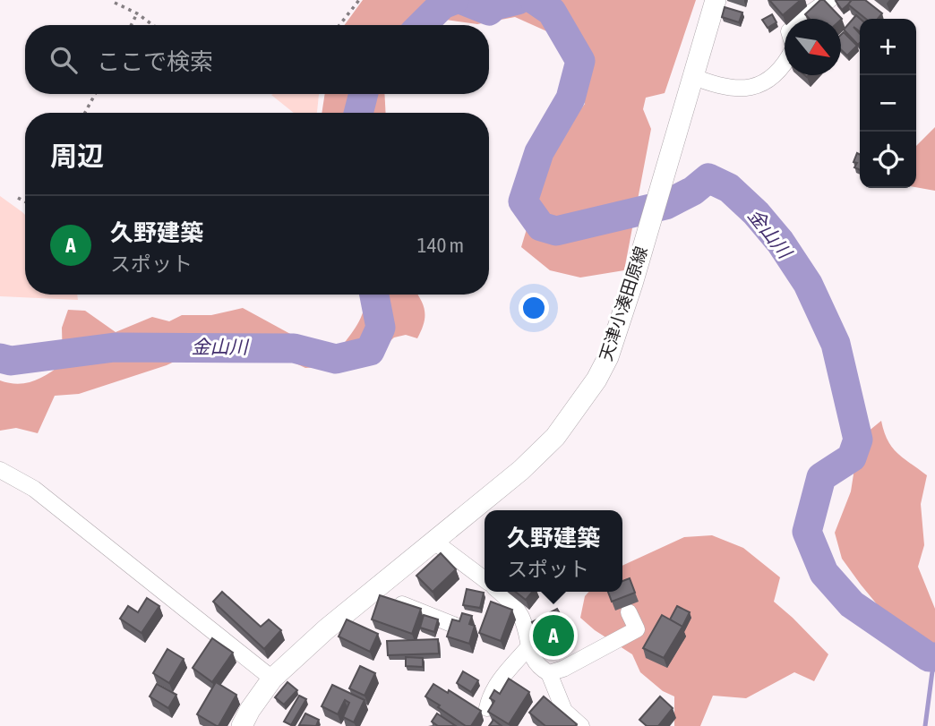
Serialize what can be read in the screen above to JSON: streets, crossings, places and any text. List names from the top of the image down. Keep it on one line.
{"streets":{"main road":["天津小湊田原線"]},"water":["金山川"],"north":"bottom right","page":{"map_buttons":["+","−"],"search":"ここで検索","heading":"周辺","list":[{"mark":"A","name":"久野建築","note":"スポット","value":"140 m"}],"popup":["久野建築","スポット"],"pins":"A"}}
